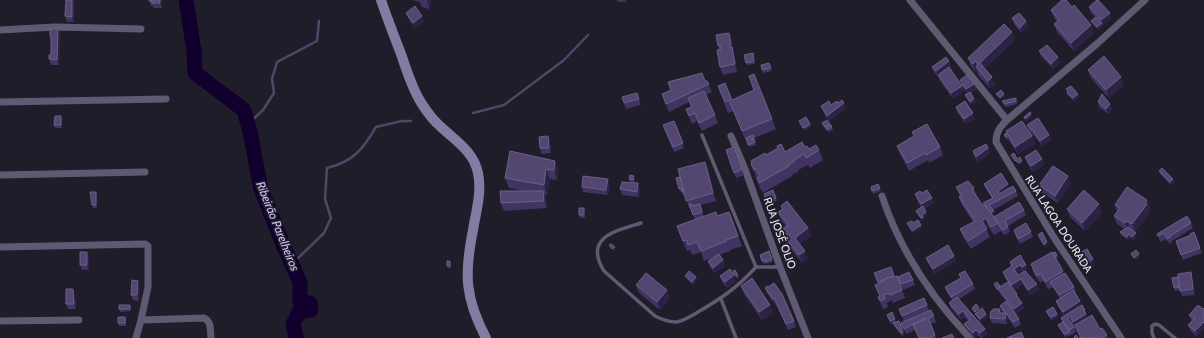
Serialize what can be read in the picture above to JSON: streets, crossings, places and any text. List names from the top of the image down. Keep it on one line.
{"streets":{"street":["RUA LAGOA DOURADA","RUA JOSÉ OLIO"]},"water":["Ribeirão Parelheiros"]}
